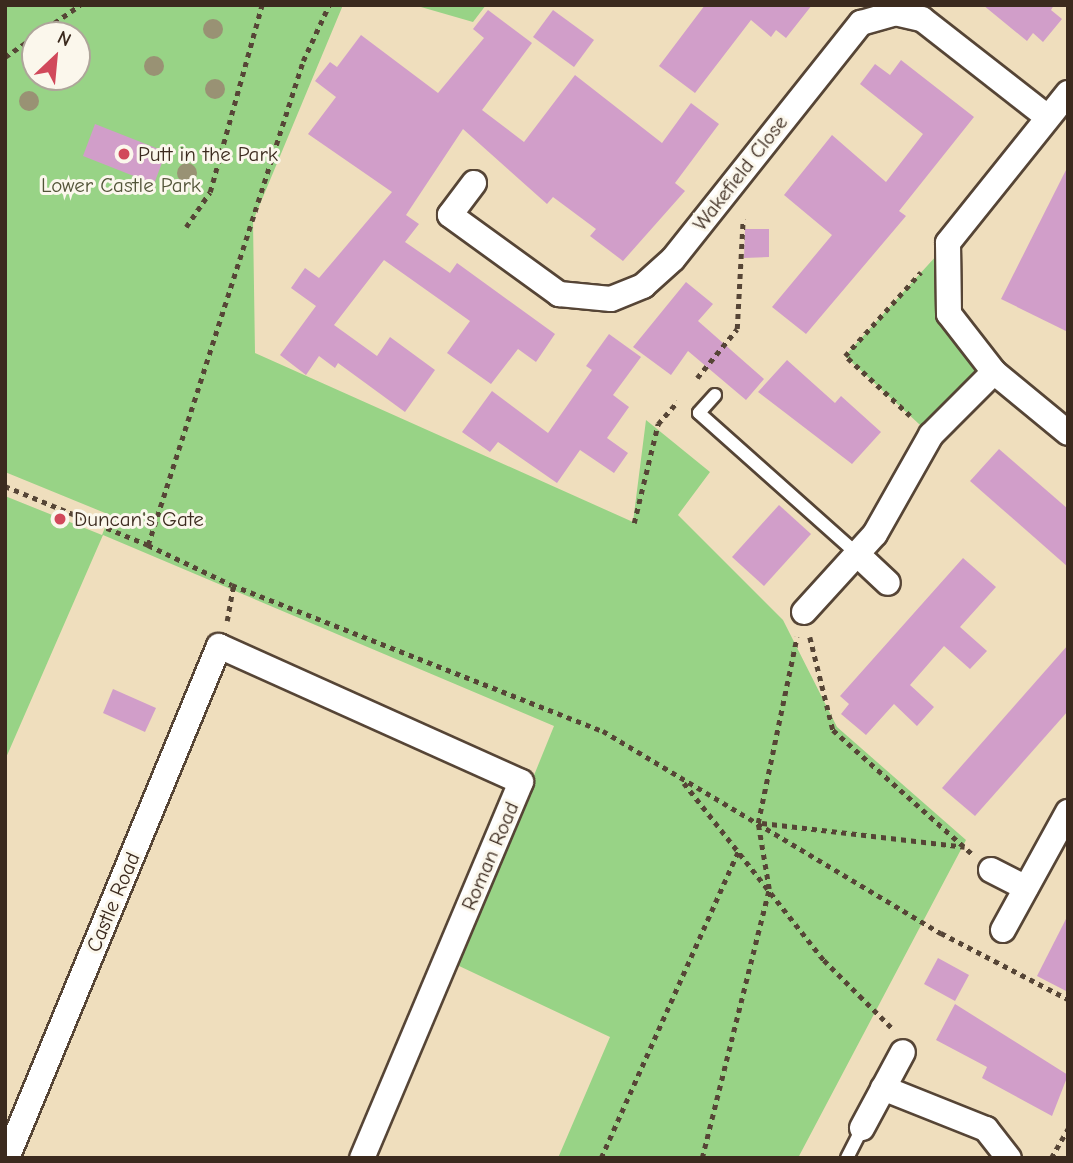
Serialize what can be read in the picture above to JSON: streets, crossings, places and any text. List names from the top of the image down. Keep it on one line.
{"streets":{"street":["Wakefield Close","Roman Road","Castle Road"]},"crossings":[["Roman Road","Castle Road"]],"parks":["Lower Castle Park"],"places":["Putt in the Park","Duncan's Gate"],"north":"top right"}
